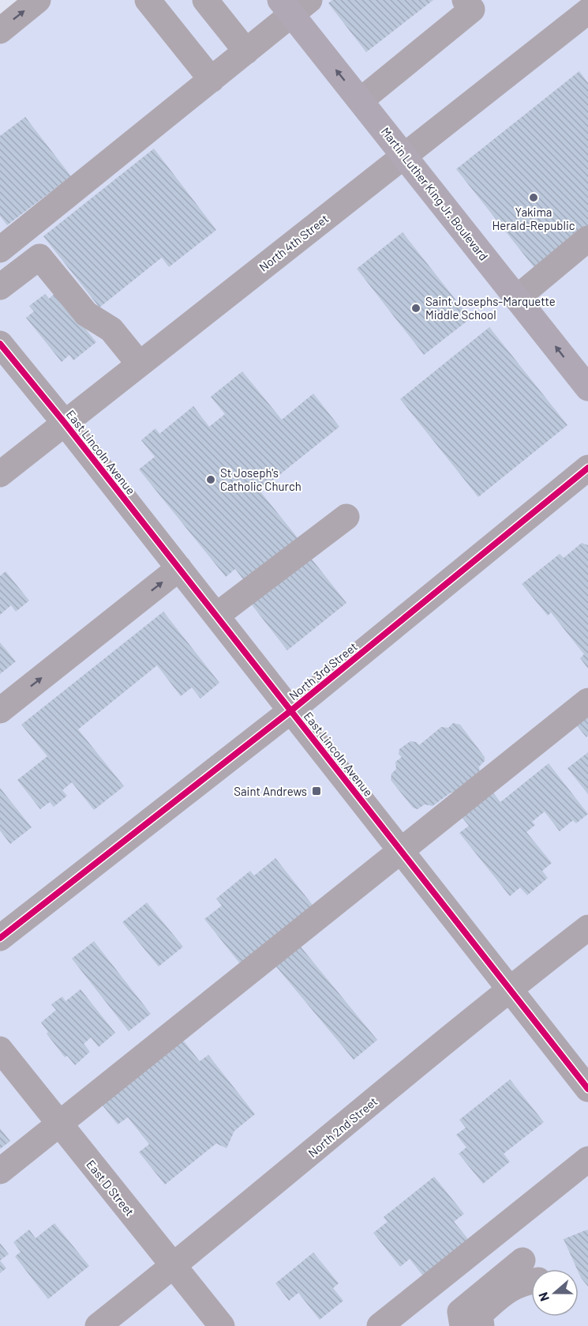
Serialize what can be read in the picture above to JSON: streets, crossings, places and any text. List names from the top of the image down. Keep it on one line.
{"streets":{"main road":["Martin Luther King Jr. Boulevard"],"street":["North 4th Street","East Lincoln Avenue","North 3rd Street","North 2nd Street","East D Street"]},"crossings":[["Martin Luther King Jr. Boulevard","North 4th Street"],["North 4th Street","East Lincoln Avenue"],["East Lincoln Avenue","North 3rd Street"],["East Lincoln Avenue","North 2nd Street"],["North 2nd Street","East D Street"]],"one_way":["Martin Luther King Jr. Boulevard"],"places":{"other":["Yakima Herald-Republic","Saint Josephs-Marquette Middle School","St Joseph's Catholic Church"],"transit":["Saint Andrews"]},"north":"left"}
